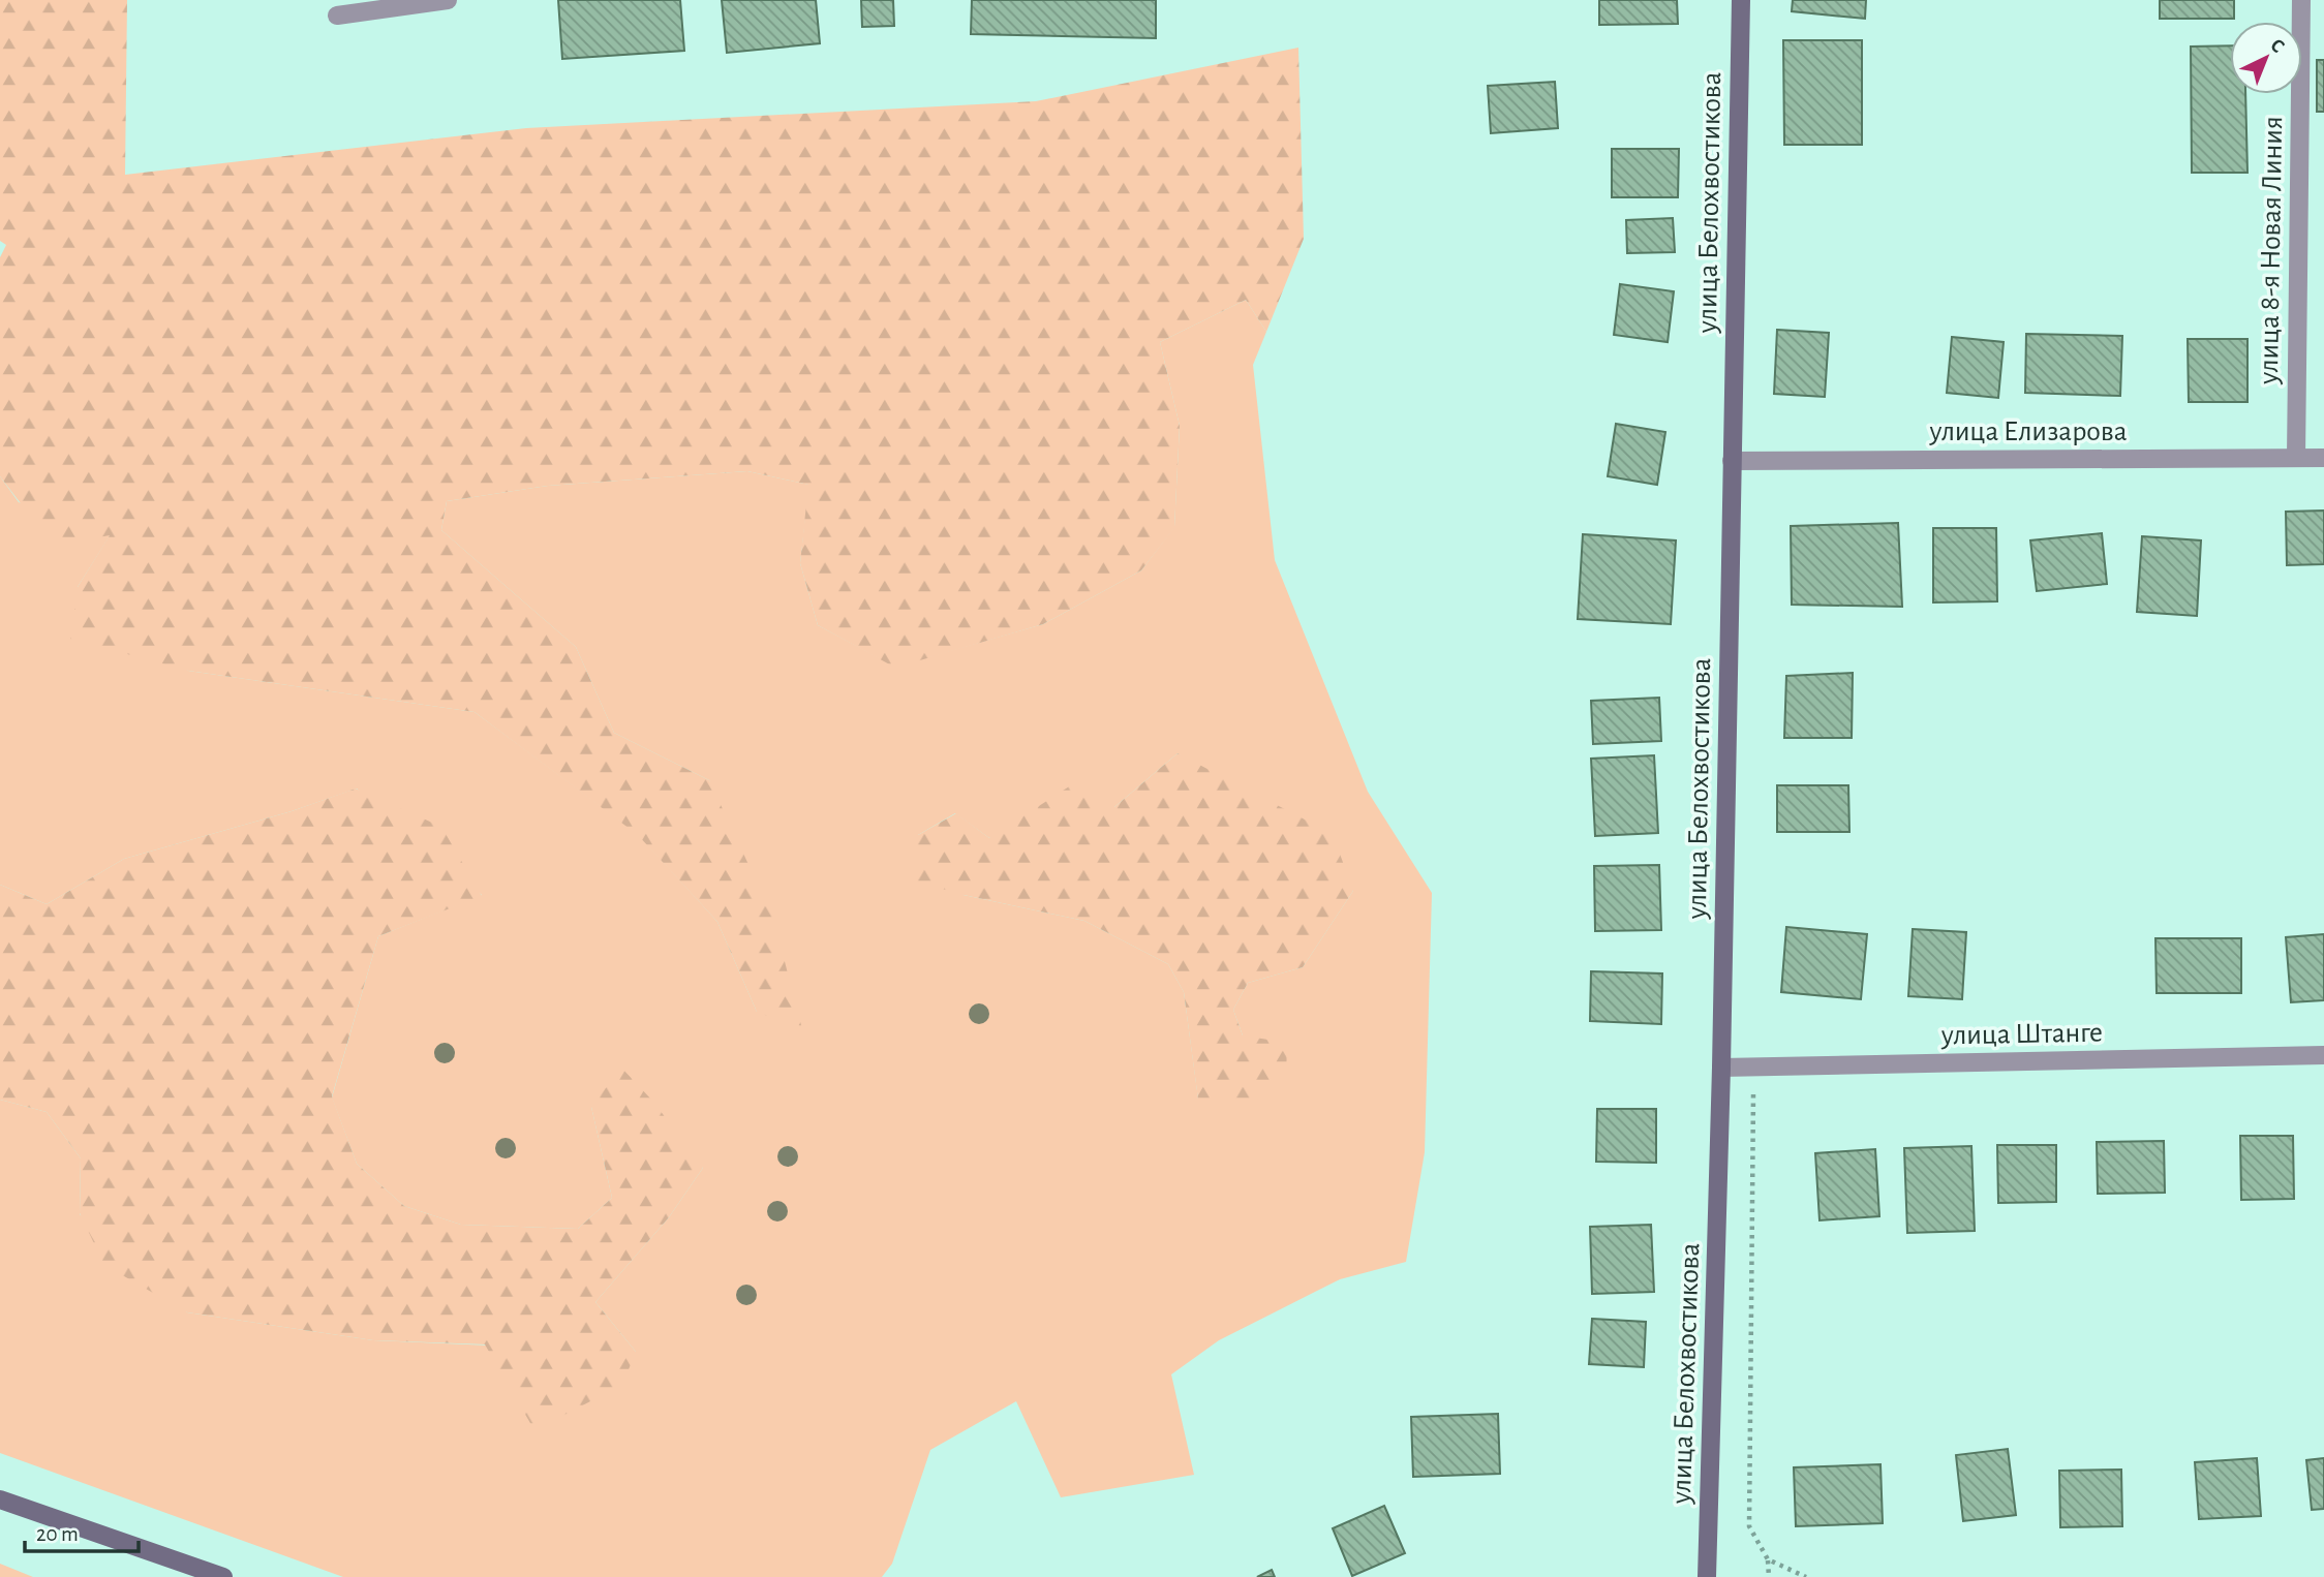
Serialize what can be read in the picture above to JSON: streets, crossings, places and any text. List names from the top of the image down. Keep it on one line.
{"streets":{"main road":["улица Белохвостикова"],"street":["улица 8-я Новая Линия","улица Елизарова","улица Штанге"]},"crossings":[["улица Белохвостикова","улица Елизарова"],["улица Белохвостикова","улица Штанге"],["улица 8-я Новая Линия","улица Елизарова"]],"scale_bar":"20 m","north":"top right"}
